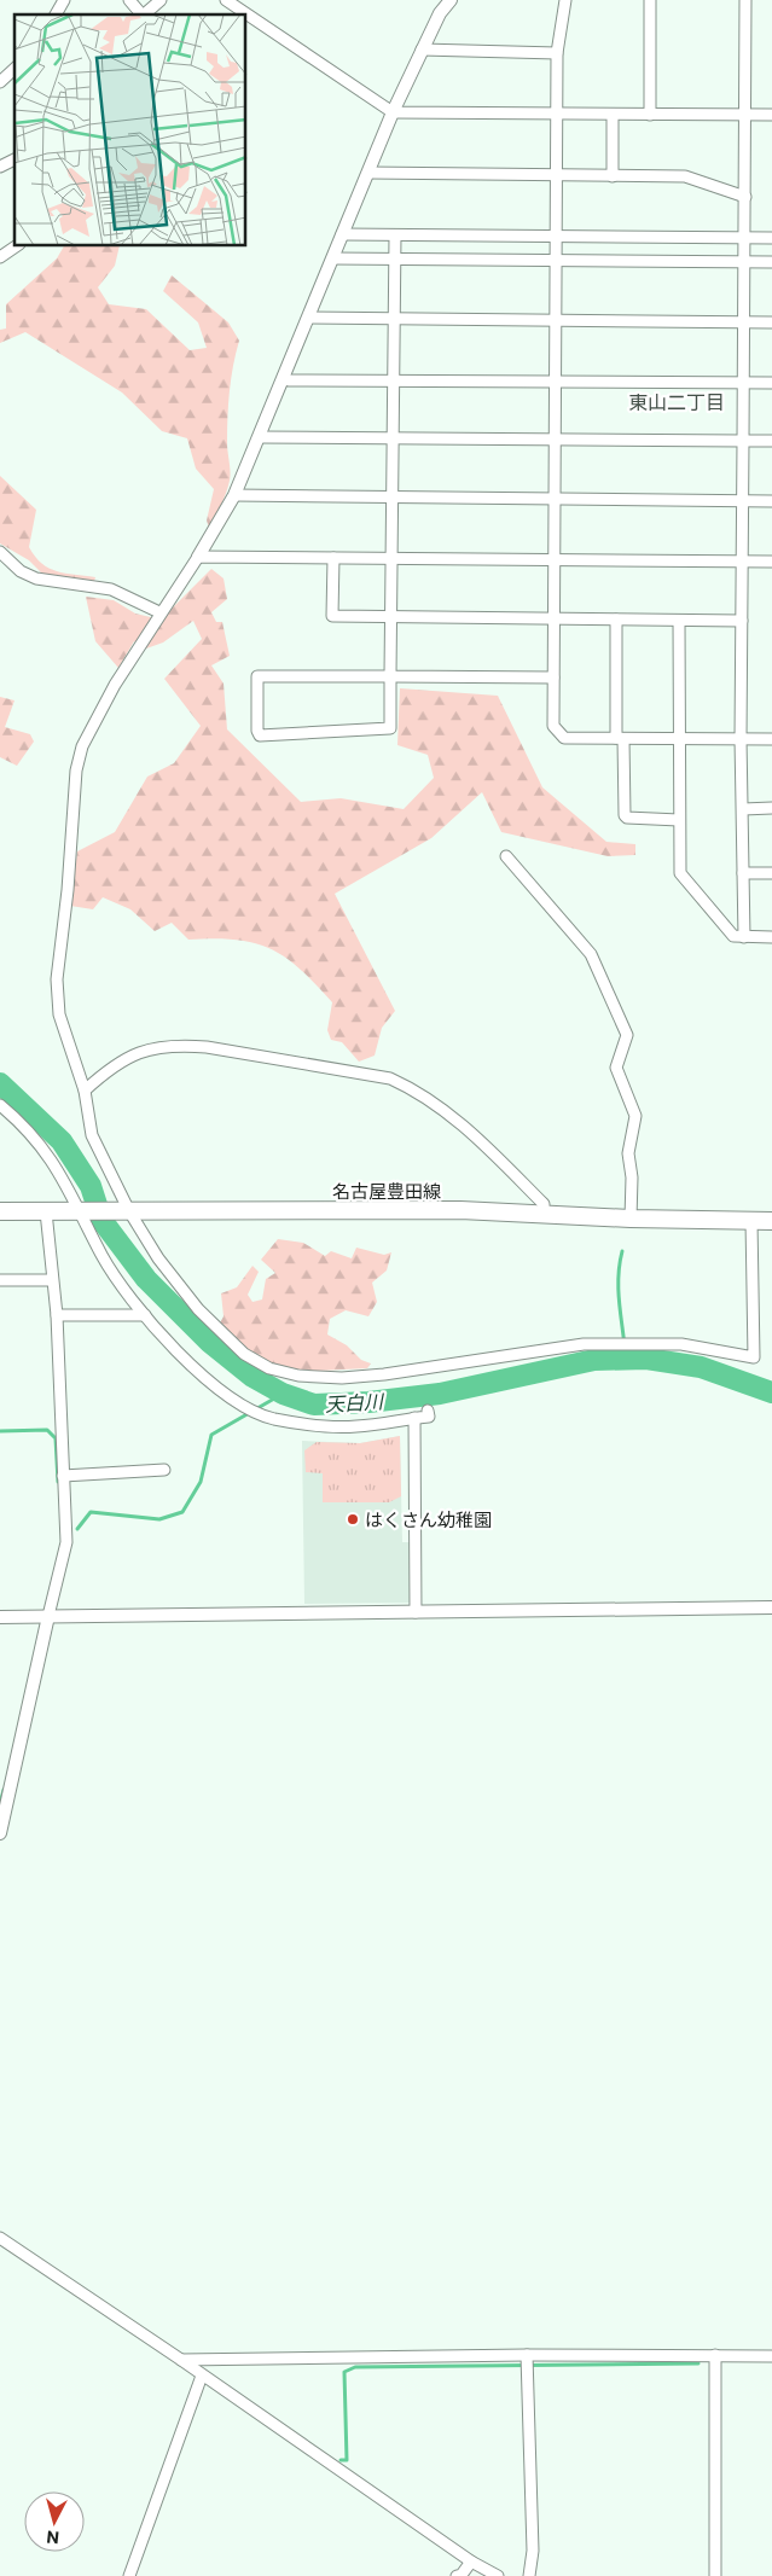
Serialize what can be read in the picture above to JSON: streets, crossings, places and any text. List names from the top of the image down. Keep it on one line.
{"streets":{"main road":["名古屋豊田線"]},"districts":["東山二丁目"],"water":["天白川"],"places":["はくさん幼稚園"],"north":"bottom"}
